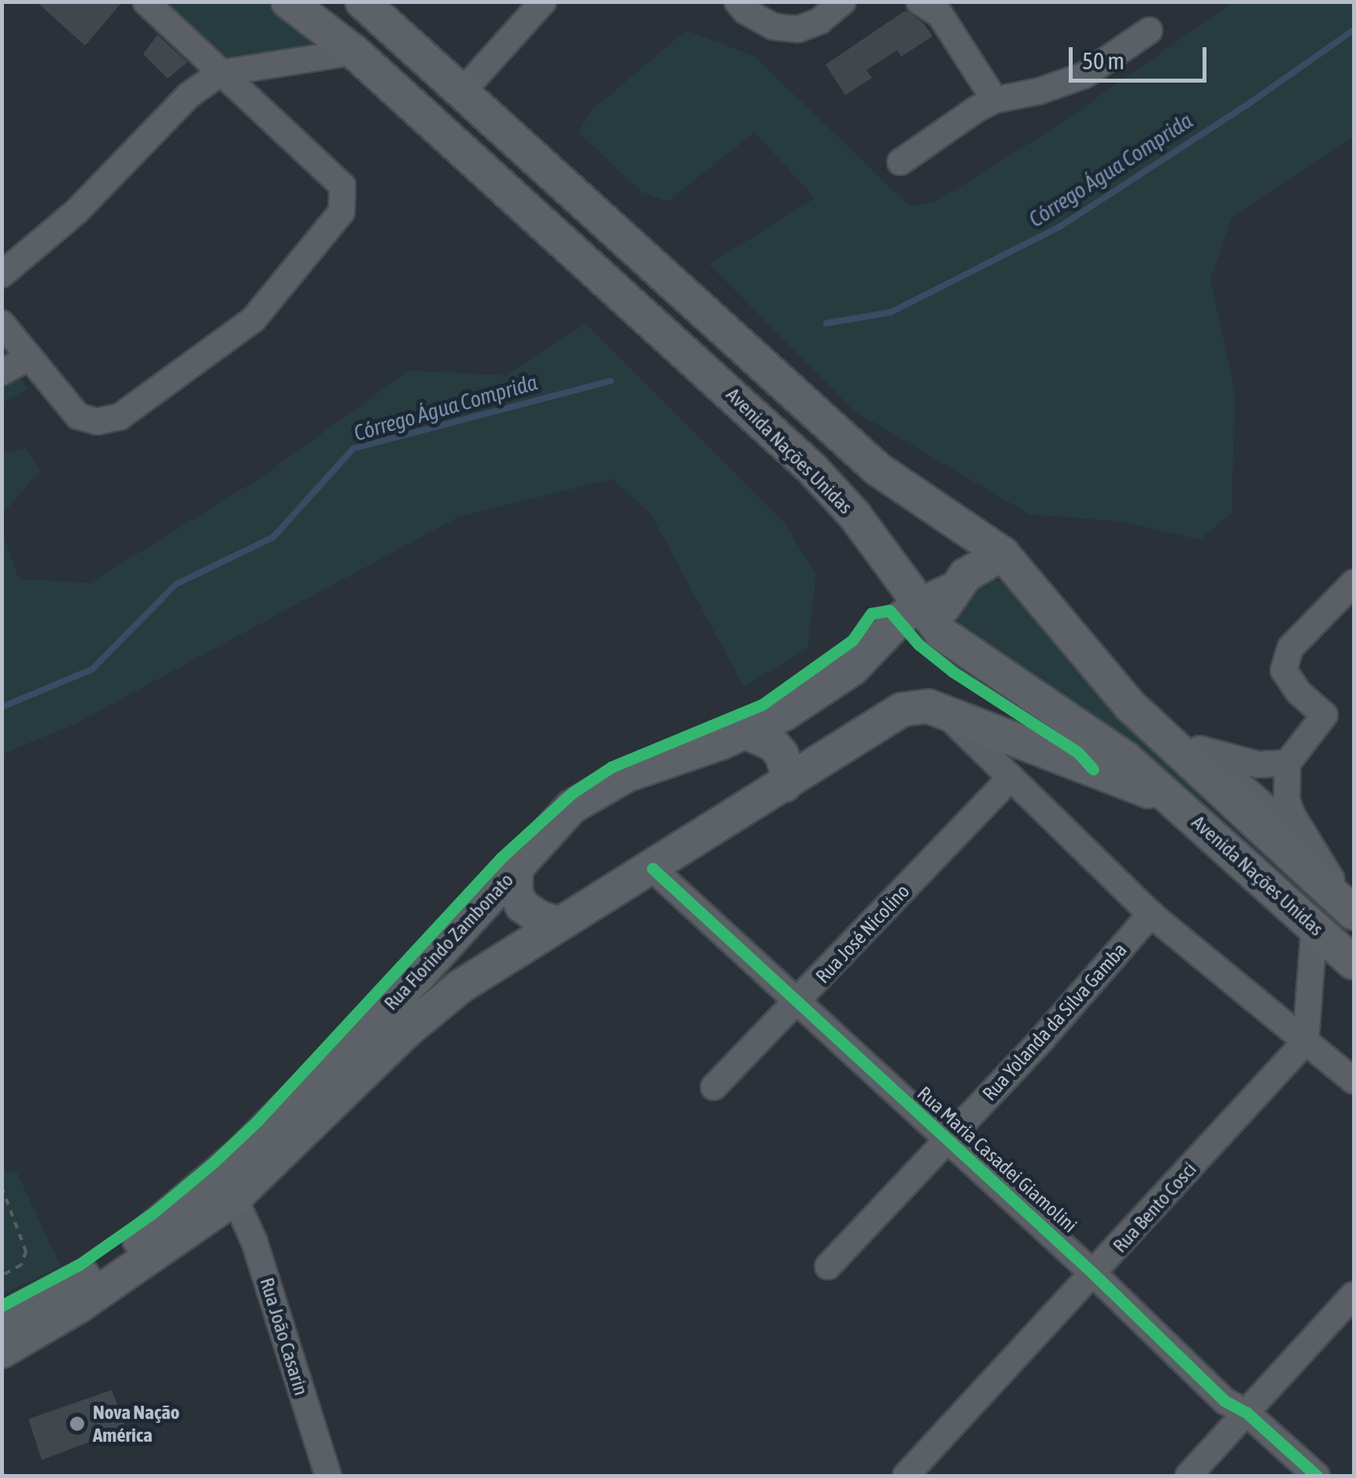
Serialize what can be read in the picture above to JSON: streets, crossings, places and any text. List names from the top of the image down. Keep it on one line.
{"streets":{"main road":["Avenida Nações Unidas","Rua Florindo Zambonato"],"street":["Rua José Nicolino","Rua Yolanda da Silva Gamba","Rua Maria Casadei Giamolini","Rua Bento Cosci","Rua João Casarin"]},"crossings":[["Avenida Nações Unidas","Rua Florindo Zambonato"],["Rua José Nicolino","Rua Maria Casadei Giamolini"],["Rua Florindo Zambonato","Rua Maria Casadei Giamolini"],["Rua Florindo Zambonato","Rua João Casarin"],["Rua Yolanda da Silva Gamba","Rua Maria Casadei Giamolini"],["Rua Maria Casadei Giamolini","Rua Bento Cosci"]],"water":["Córrego Água Comprida"],"places":["Nova Nação América"],"scale_bar":"50 m"}
